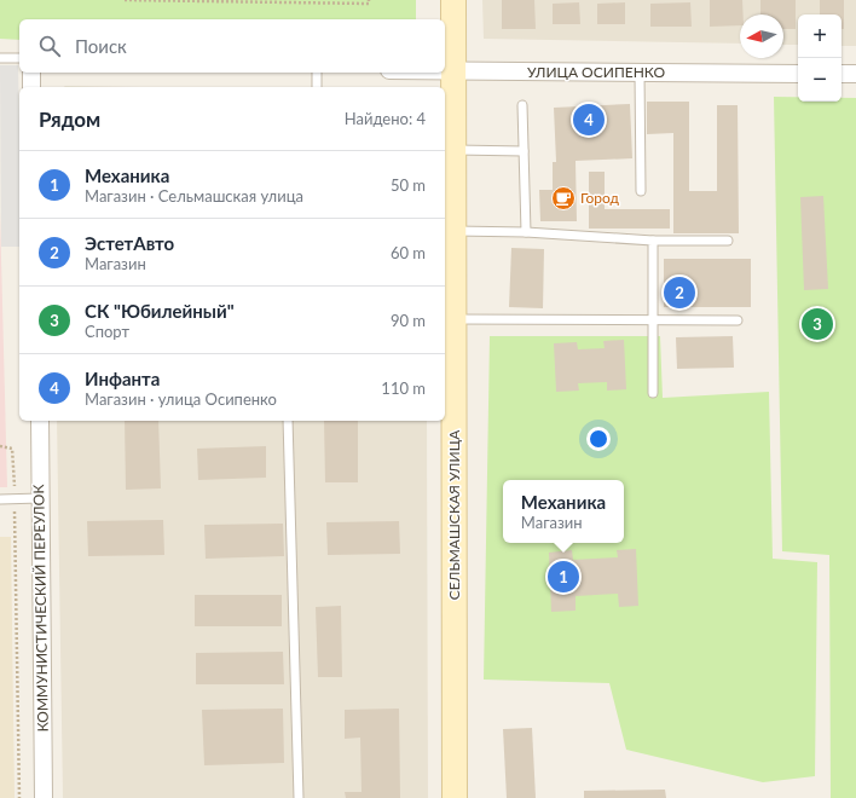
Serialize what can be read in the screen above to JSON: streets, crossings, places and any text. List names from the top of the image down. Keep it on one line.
{"streets":{"main road":["СЕЛЬМАШСКАЯ УЛИЦА"],"street":["УЛИЦА ОСИПЕНКО","КОММУНИСТИЧЕСКИЙ ПЕРЕУЛОК"]},"crossings":[["УЛИЦА ОСИПЕНКО","СЕЛЬМАШСКАЯ УЛИЦА"]],"places":{"cafe":["Город"]},"north":"left","page":{"map_buttons":["+","−"],"search":"Поиск","heading":["Рядом","Найдено: 4"],"pins":["4","2","3","1"],"list":[{"mark":"1","name":"Механика","note":"Магазин · Сельмашская улица","value":"50 m"},{"mark":"2","name":"ЭстетАвто","note":"Магазин","value":"60 m"},{"mark":"3","name":"СК \"Юбилейный\"","note":"Спорт","value":"90 m"},{"mark":"4","name":"Инфанта","note":"Магазин · улица Осипенко","value":"110 m"}],"popup":["Механика","Магазин"]}}
